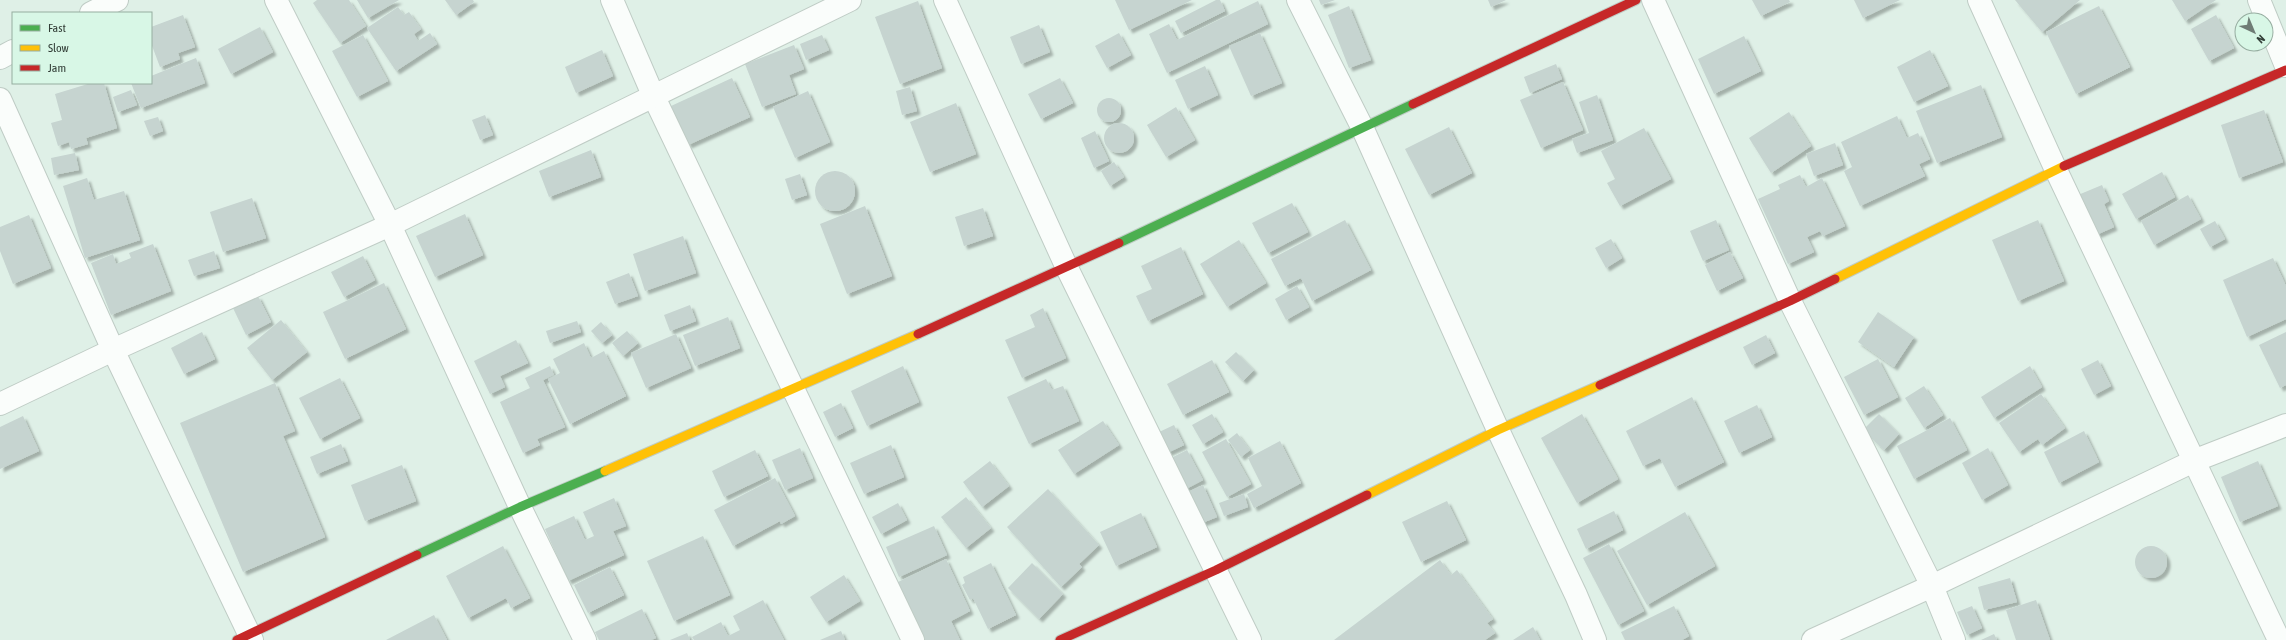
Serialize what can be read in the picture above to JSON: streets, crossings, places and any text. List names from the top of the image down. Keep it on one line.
{"legend":["Fast","Slow","Jam"],"north":"bottom right"}
